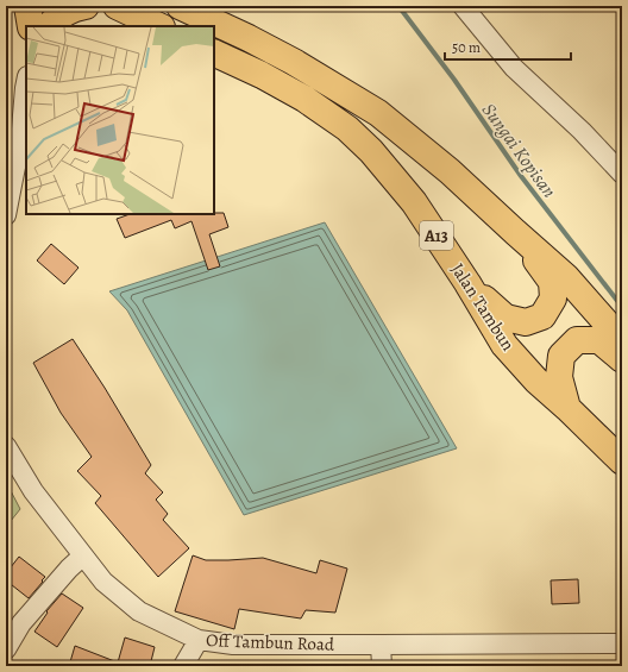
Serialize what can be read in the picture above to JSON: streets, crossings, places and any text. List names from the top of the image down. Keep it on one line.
{"streets":{"main road":["A13","Jalan Tambun"],"street":["Off Tambun Road"]},"water":["Sungai Kopisan"],"scale_bar":"50 m"}
